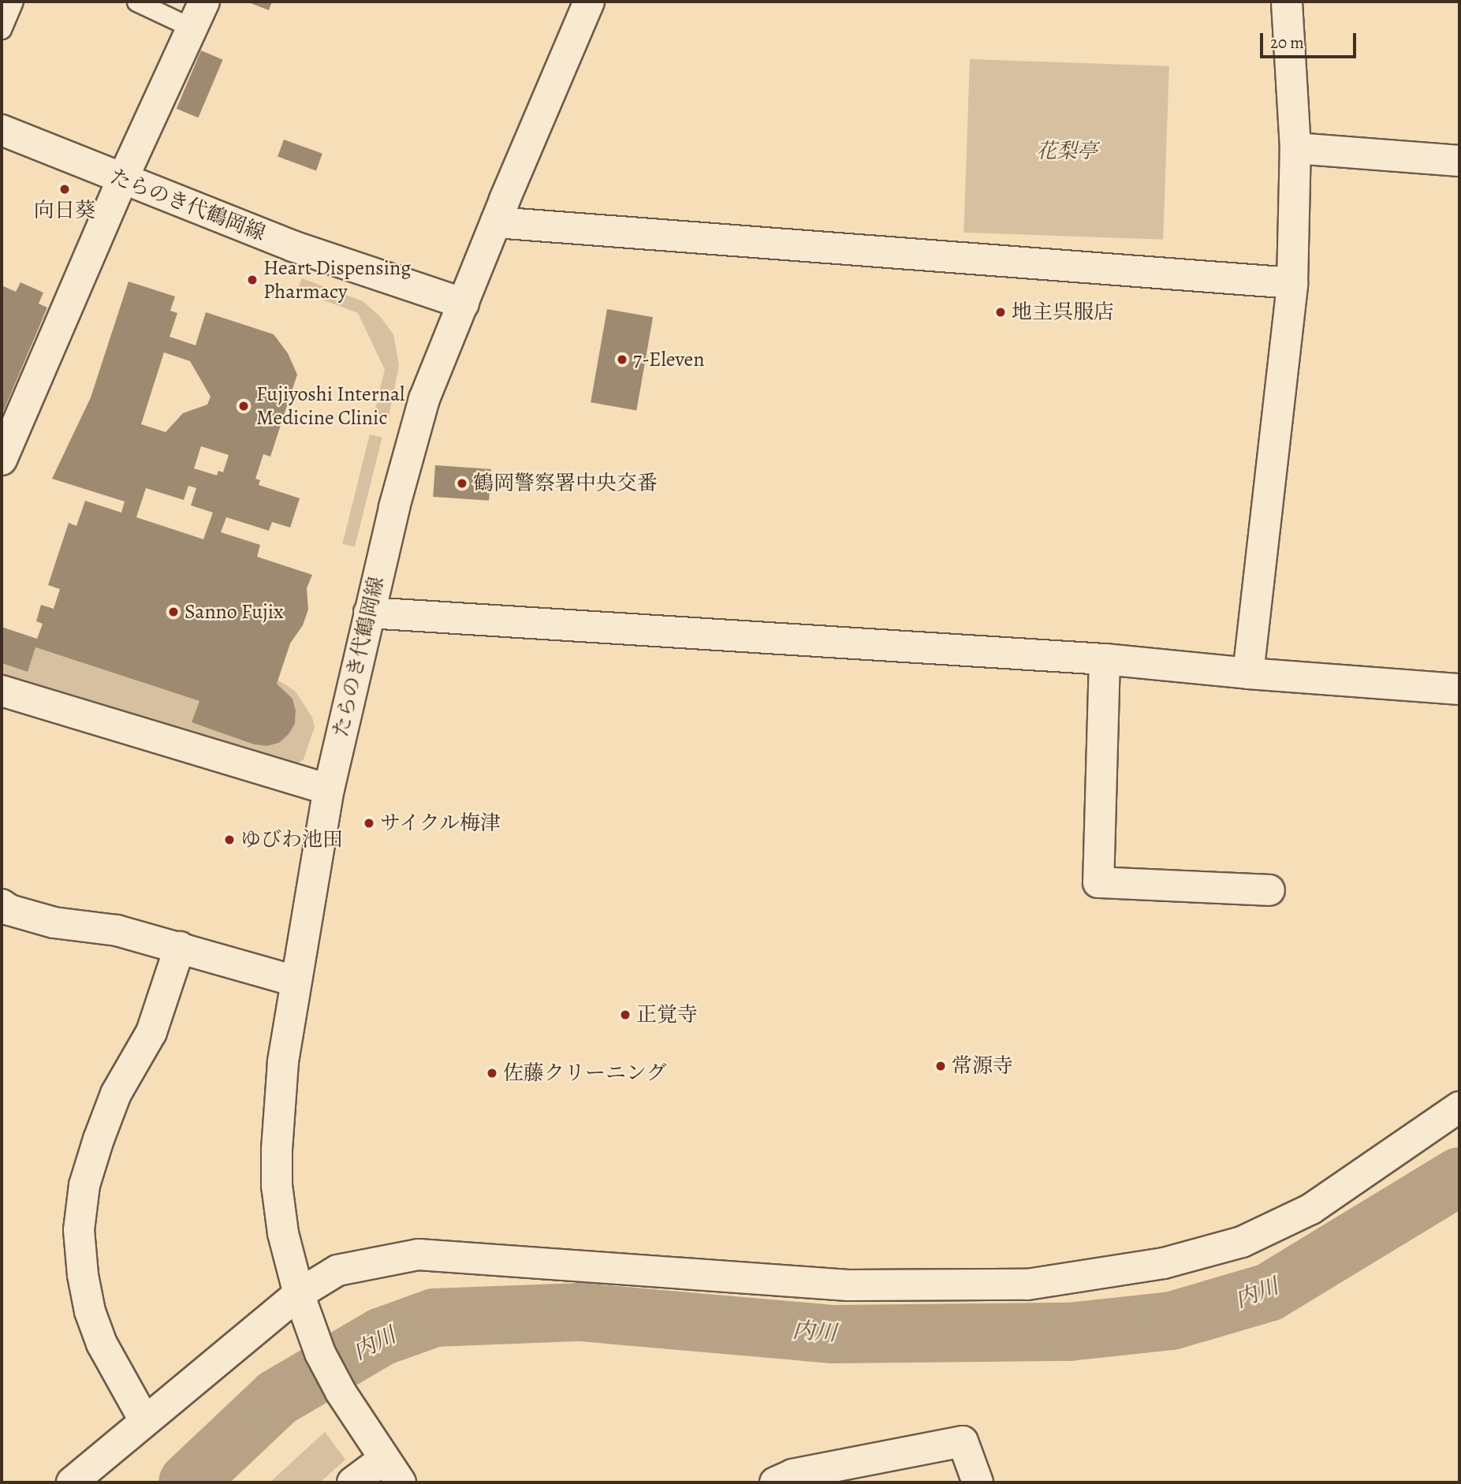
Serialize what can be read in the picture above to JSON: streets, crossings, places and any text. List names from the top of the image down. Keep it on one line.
{"streets":{"street":["たらのき代鶴岡線"]},"water":["内川"],"parks":["花梨亭"],"places":["向日葵","Heart Dispensing Pharmacy","地主呉服店","7-Eleven","Fujiyoshi Internal Medicine Clinic","鶴岡警察署中央交番","Sanno Fujix","サイクル梅津","ゆびわ池田","正覚寺","常源寺","佐藤クリーニング"],"scale_bar":"20 m"}
